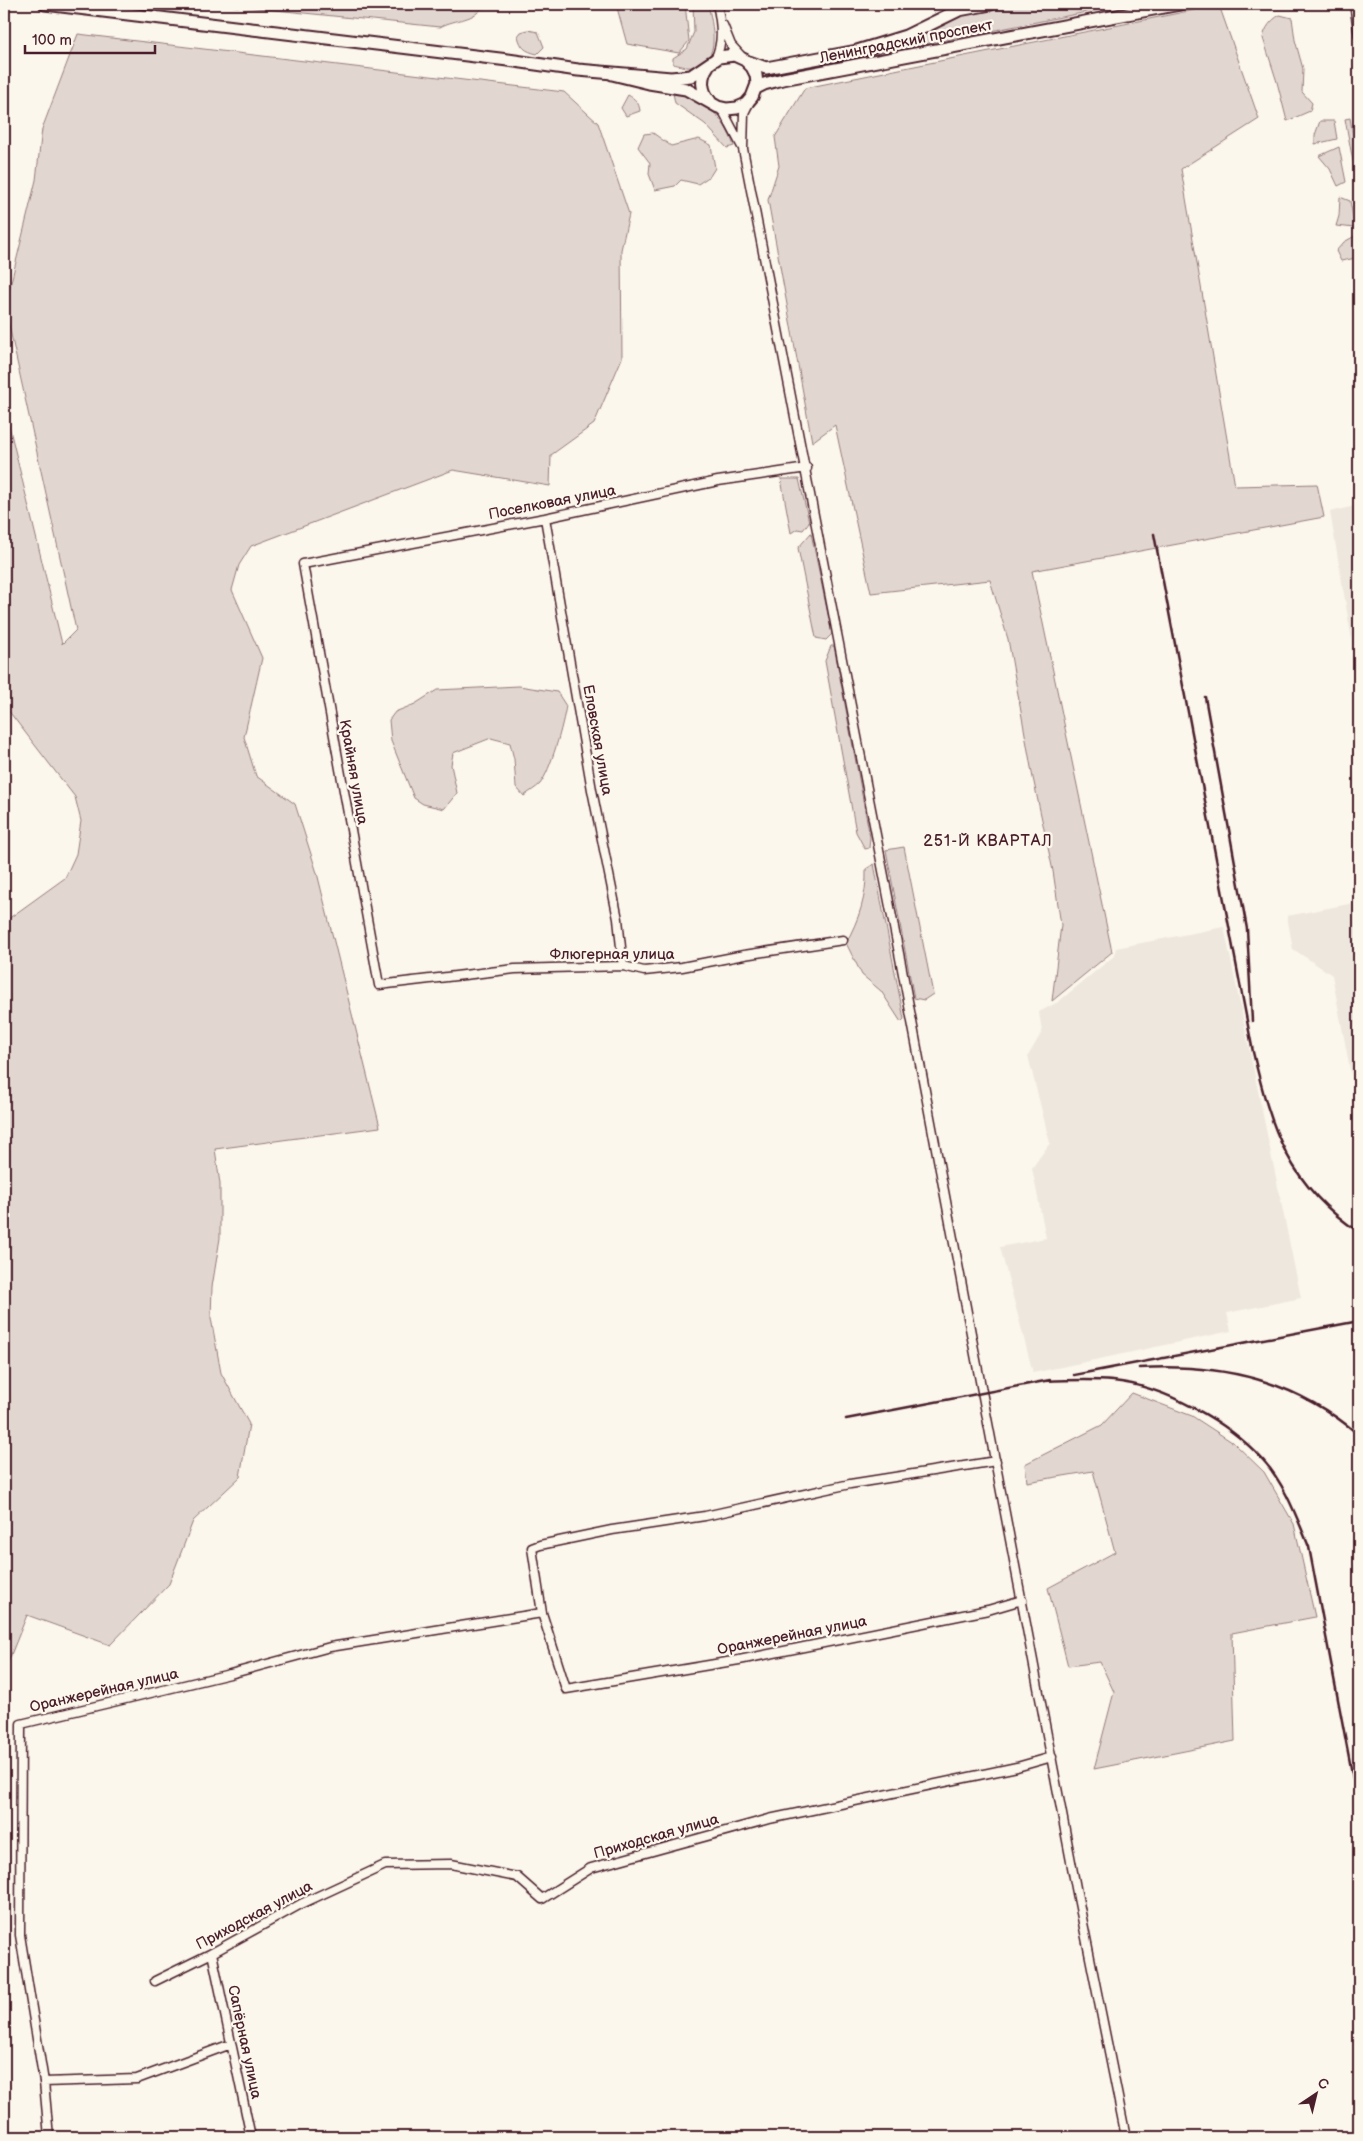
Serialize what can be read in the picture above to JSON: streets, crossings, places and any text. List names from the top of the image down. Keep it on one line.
{"streets":{"main road":["Ленинградский проспект"],"street":["Поселковая улица","Еловская улица","Крайняя улица","Флюгерная улица","Оранжерейная улица","Приходская улица","Сапёрная улица"]},"crossings":[["Поселковая улица","Еловская улица"],["Поселковая улица","Крайняя улица"],["Еловская улица","Флюгерная улица"],["Крайняя улица","Флюгерная улица"],["Приходская улица","Сапёрная улица"]],"districts":["251-Й КВАРТАЛ"],"scale_bar":"100 m","north":"top right"}
